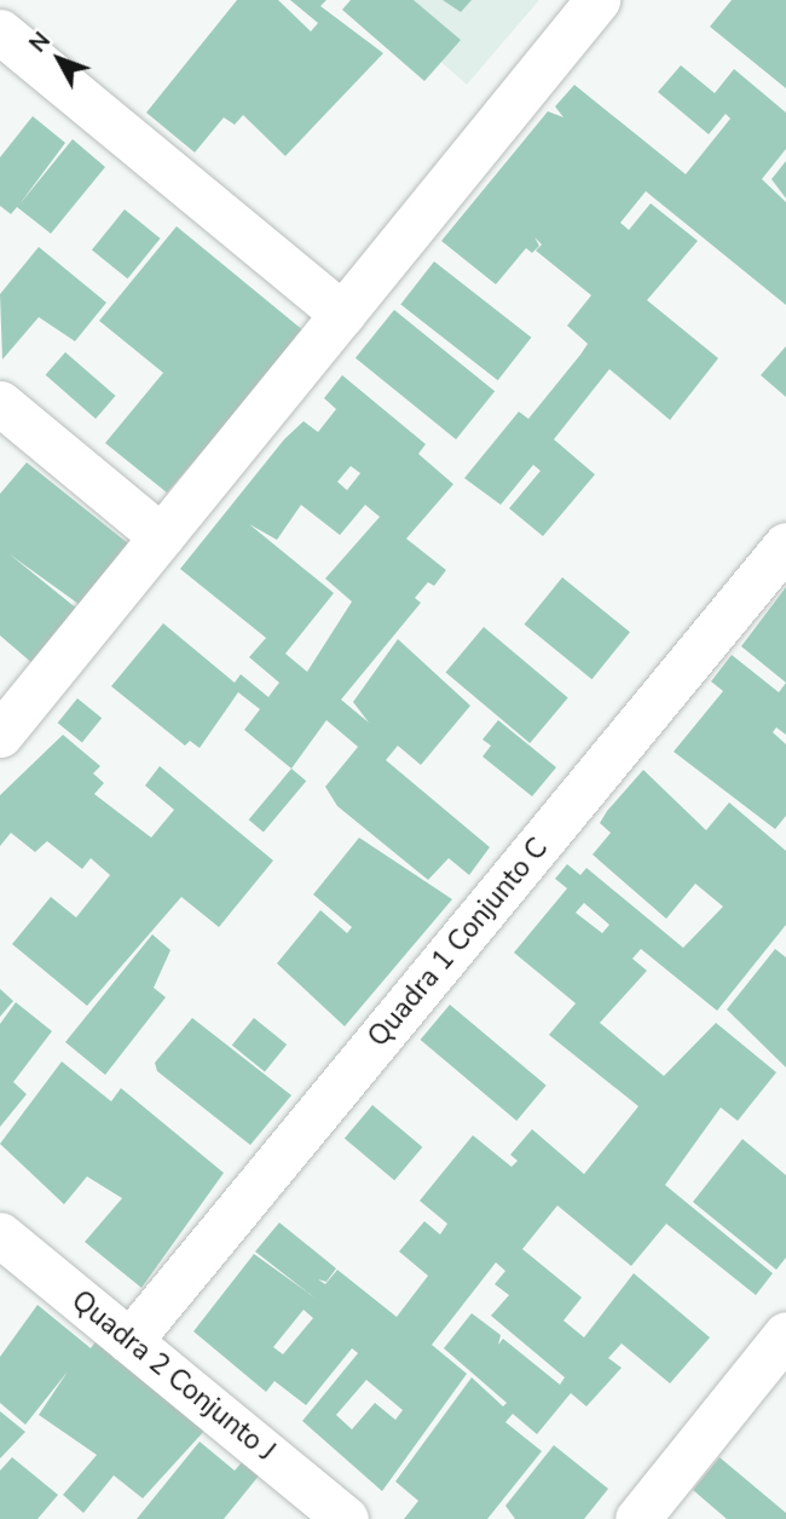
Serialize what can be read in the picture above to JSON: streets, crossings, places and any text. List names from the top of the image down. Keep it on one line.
{"streets":{"street":["Quadra 1 Conjunto C","Quadra 2 Conjunto J"]},"crossings":[["Quadra 1 Conjunto C","Quadra 2 Conjunto J"]],"north":"top left"}
